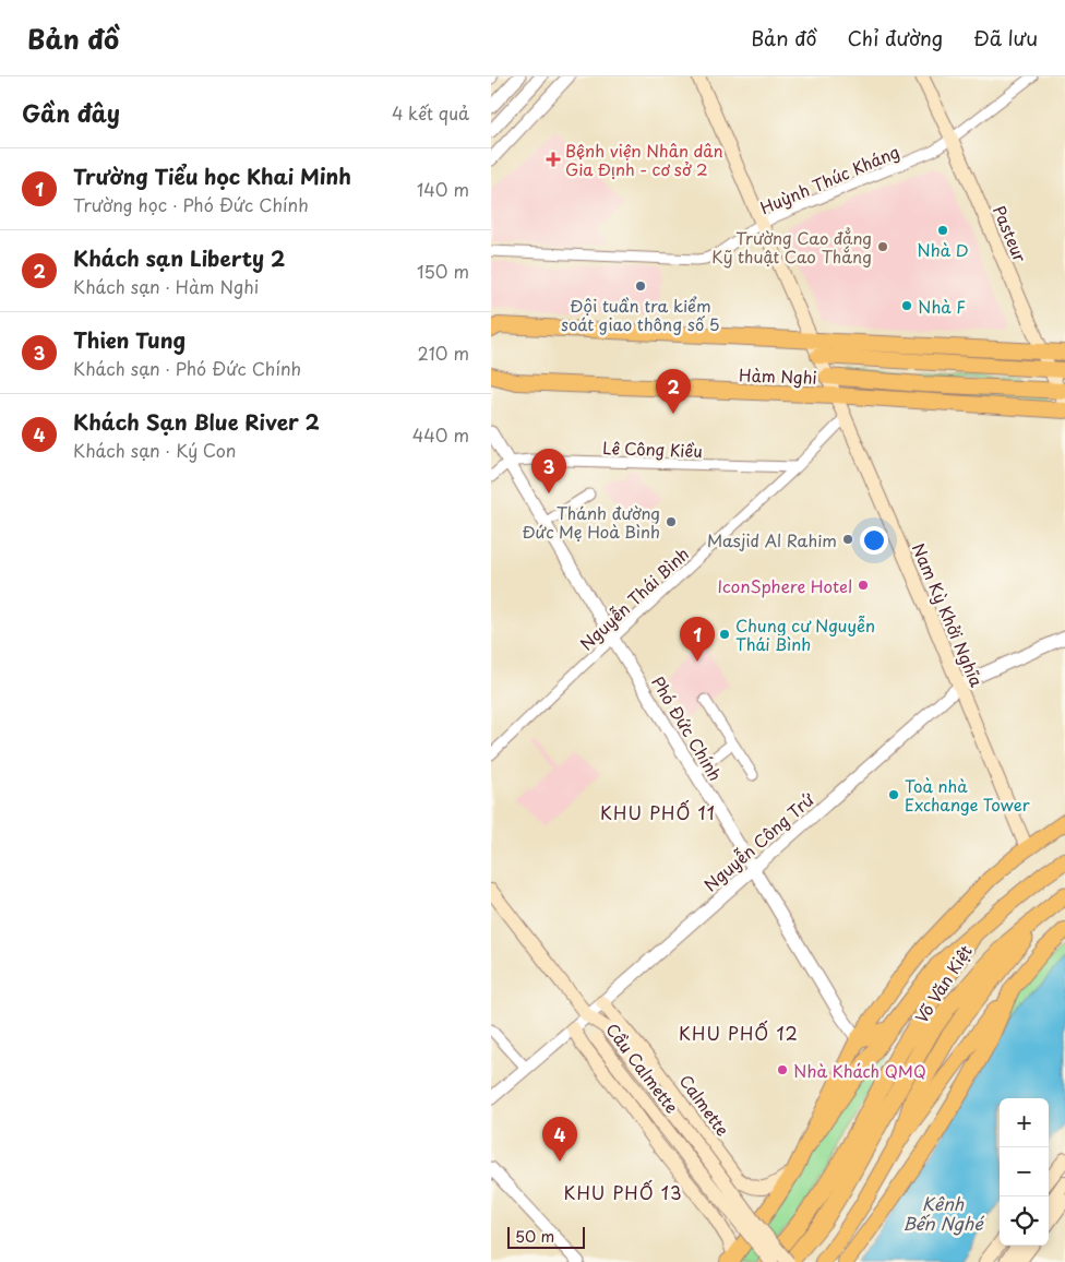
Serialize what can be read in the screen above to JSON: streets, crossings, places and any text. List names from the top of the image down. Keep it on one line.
{"streets":{"highway":["Võ Văn Kiệt"],"main road":["Pasteur","Hàm Nghi","Nam Kỳ Khởi Nghĩa","Cầu Calmette","Calmette"],"street":["Huỳnh Thúc Kháng","Lê Công Kiều","Nguyễn Thái Bình","Phó Đức Chính","Nguyễn Công Trứ"]},"crossings":[["Huỳnh Thúc Kháng","Pasteur"],["Pasteur","Hàm Nghi"],["Hàm Nghi","Nam Kỳ Khởi Nghĩa"],["Lê Công Kiều","Nguyễn Thái Bình"],["Lê Công Kiều","Phó Đức Chính"],["Nguyễn Thái Bình","Nam Kỳ Khởi Nghĩa"],["Nguyễn Thái Bình","Phó Đức Chính"],["Nam Kỳ Khởi Nghĩa","Nguyễn Công Trứ"],["Nam Kỳ Khởi Nghĩa","Võ Văn Kiệt"],["Phó Đức Chính","Nguyễn Công Trứ"],["Phó Đức Chính","Võ Văn Kiệt"],["Nguyễn Công Trứ","Cầu Calmette"],["Nguyễn Công Trứ","Calmette"],["Võ Văn Kiệt","Cầu Calmette"],["Võ Văn Kiệt","Calmette"]],"districts":["KHU PHỐ 11","KHU PHỐ 12","KHU PHỐ 13"],"water":["Kênh Bến Nghé"],"places":{"health":["Bệnh viện Nhân dân Gia Định - cơ sở 2"],"other":["Nhà D","Trường Cao đẳng Kỹ thuật Cao Thắng","Đội tuần tra kiểm soát giao thông số 5","Nhà F","Thánh đường Đức Mẹ Hoà Bình","Masjid Al Rahim","IconSphere Hotel","Chung cư Nguyễn Thái Bình","Toà nhà Exchange Tower","Nhà Khách QMQ"]},"scale_bar":"50 m","page":{"header":"Bản đồ","nav":["Bản đồ","Chỉ đường","Đã lưu"],"heading":["Gần đây","4 kết quả"],"list":[{"mark":"1","name":"Trường Tiểu học Khai Minh","note":"Trường học · Phó Đức Chính","value":"140 m"},{"mark":"2","name":"Khách sạn Liberty 2","note":"Khách sạn · Hàm Nghi","value":"150 m"},{"mark":"3","name":"Thien Tung","note":"Khách sạn · Phó Đức Chính","value":"210 m"},{"mark":"4","name":"Khách Sạn Blue River 2","note":"Khách sạn · Ký Con","value":"440 m"}],"pins":["2","3","1","4"],"map_buttons":["+","−"],"scale":"50 m"}}
